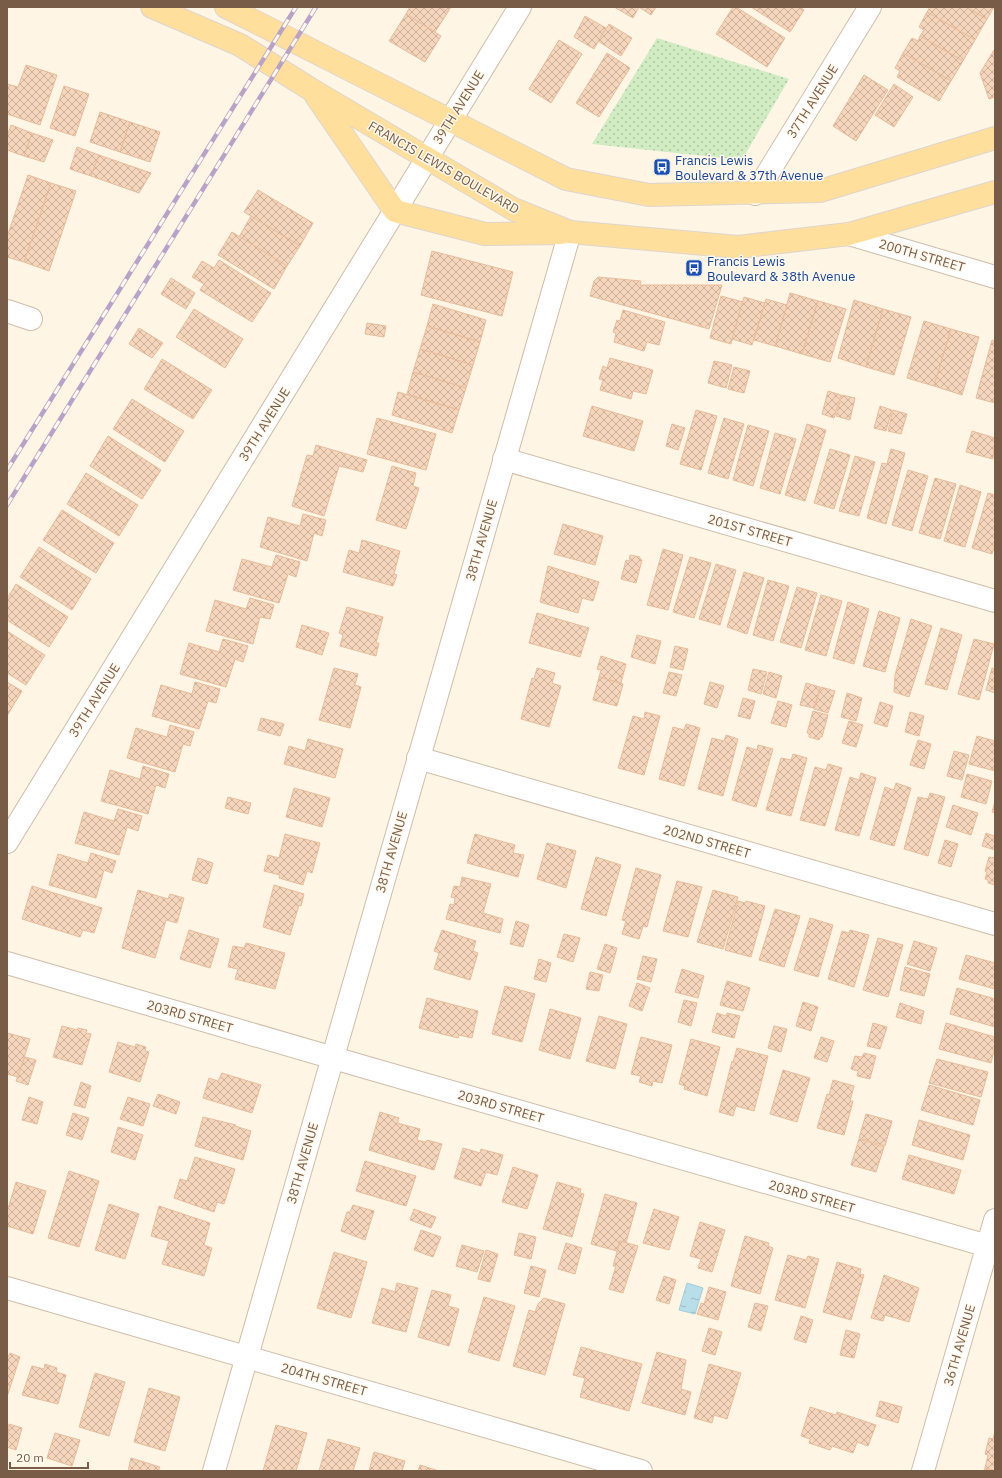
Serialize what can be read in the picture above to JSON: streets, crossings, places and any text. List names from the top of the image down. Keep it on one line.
{"streets":{"main road":["FRANCIS LEWIS BOULEVARD"],"street":["37TH AVENUE","39TH AVENUE","200TH STREET","201ST STREET","38TH AVENUE","202ND STREET","203RD STREET","36TH AVENUE","204TH STREET"]},"crossings":[["39TH AVENUE","FRANCIS LEWIS BOULEVARD"],["FRANCIS LEWIS BOULEVARD","200TH STREET"],["FRANCIS LEWIS BOULEVARD","38TH AVENUE"],["201ST STREET","38TH AVENUE"],["38TH AVENUE","202ND STREET"],["38TH AVENUE","203RD STREET"],["38TH AVENUE","204TH STREET"],["203RD STREET","36TH AVENUE"]],"places":{"bus stop":["Francis Lewis Boulevard & 37th Avenue","Francis Lewis Boulevard & 38th Avenue"]},"scale_bar":"20 m"}
